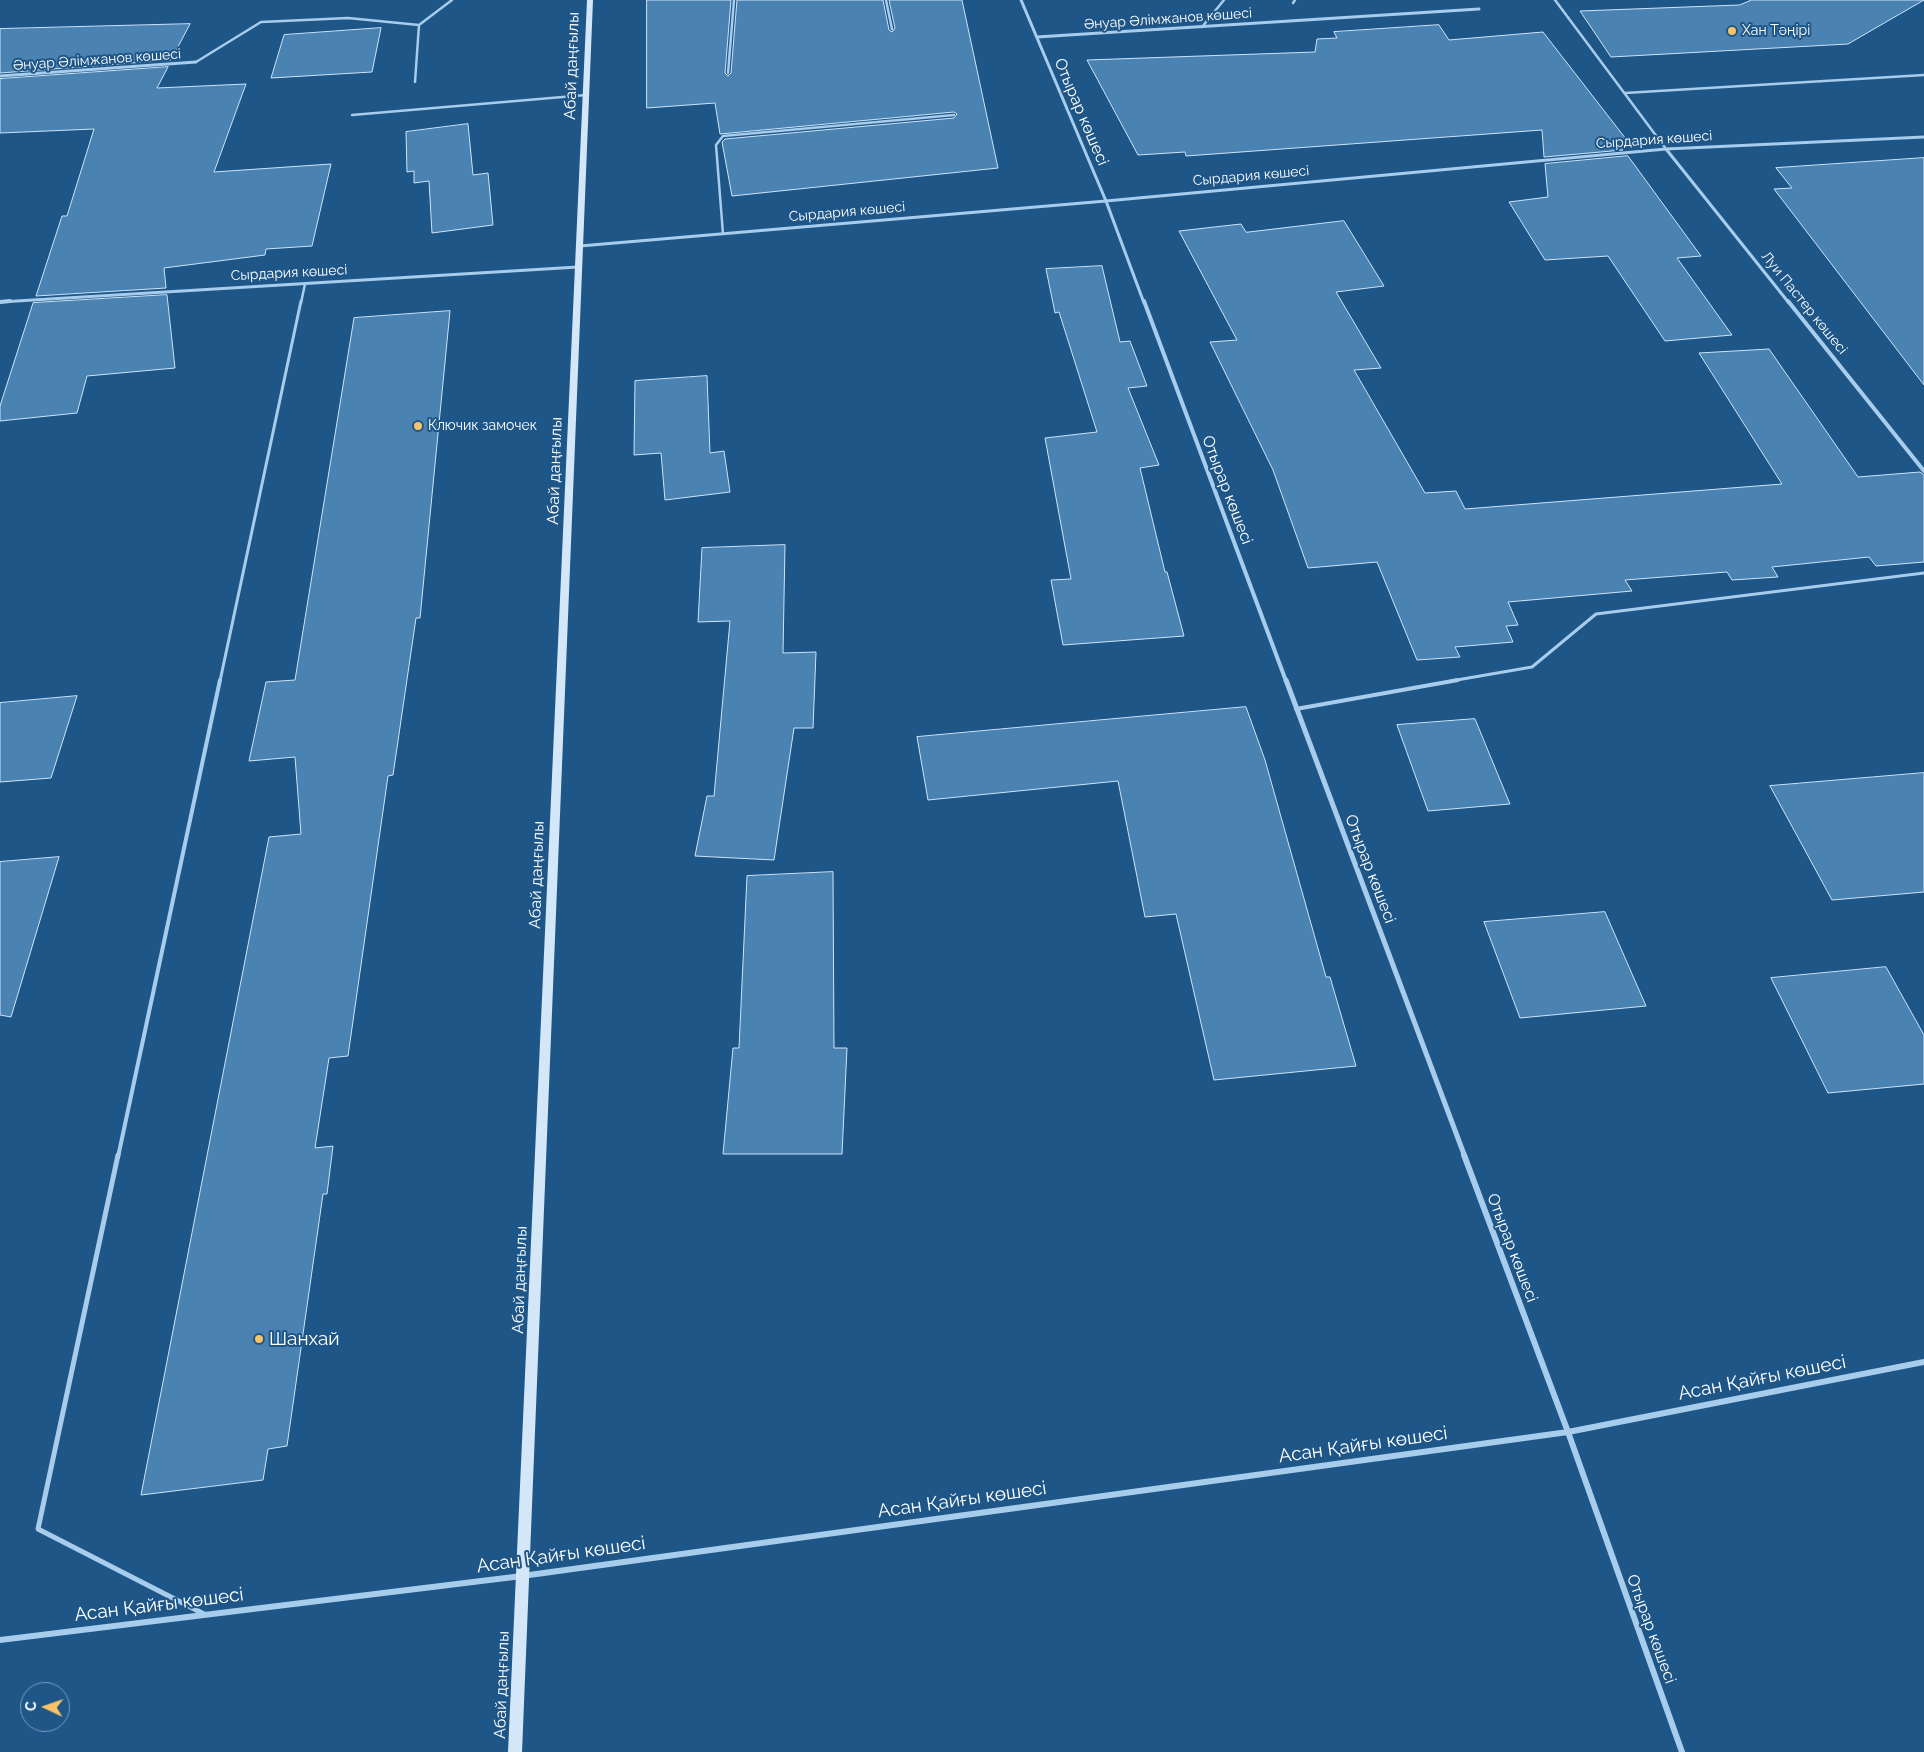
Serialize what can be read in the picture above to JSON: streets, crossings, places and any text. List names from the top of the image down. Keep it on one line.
{"streets":{"street":["Әнуар Әлімжанов көшесі","Абай даңғылы","Отырар көшесі","Сырдария көшесі","Луи Пастер көшесі","Асан Қайғы көшесі"]},"crossings":[["Әнуар Әлімжанов көшесі","Отырар көшесі"],["Абай даңғылы","Сырдария көшесі"],["Абай даңғылы","Асан Қайғы көшесі"],["Отырар көшесі","Сырдария көшесі"],["Отырар көшесі","Асан Қайғы көшесі"],["Сырдария көшесі","Луи Пастер көшесі"]],"places":["Хан Тәңірі","Ключик замочек","Шанхай"],"north":"left"}
